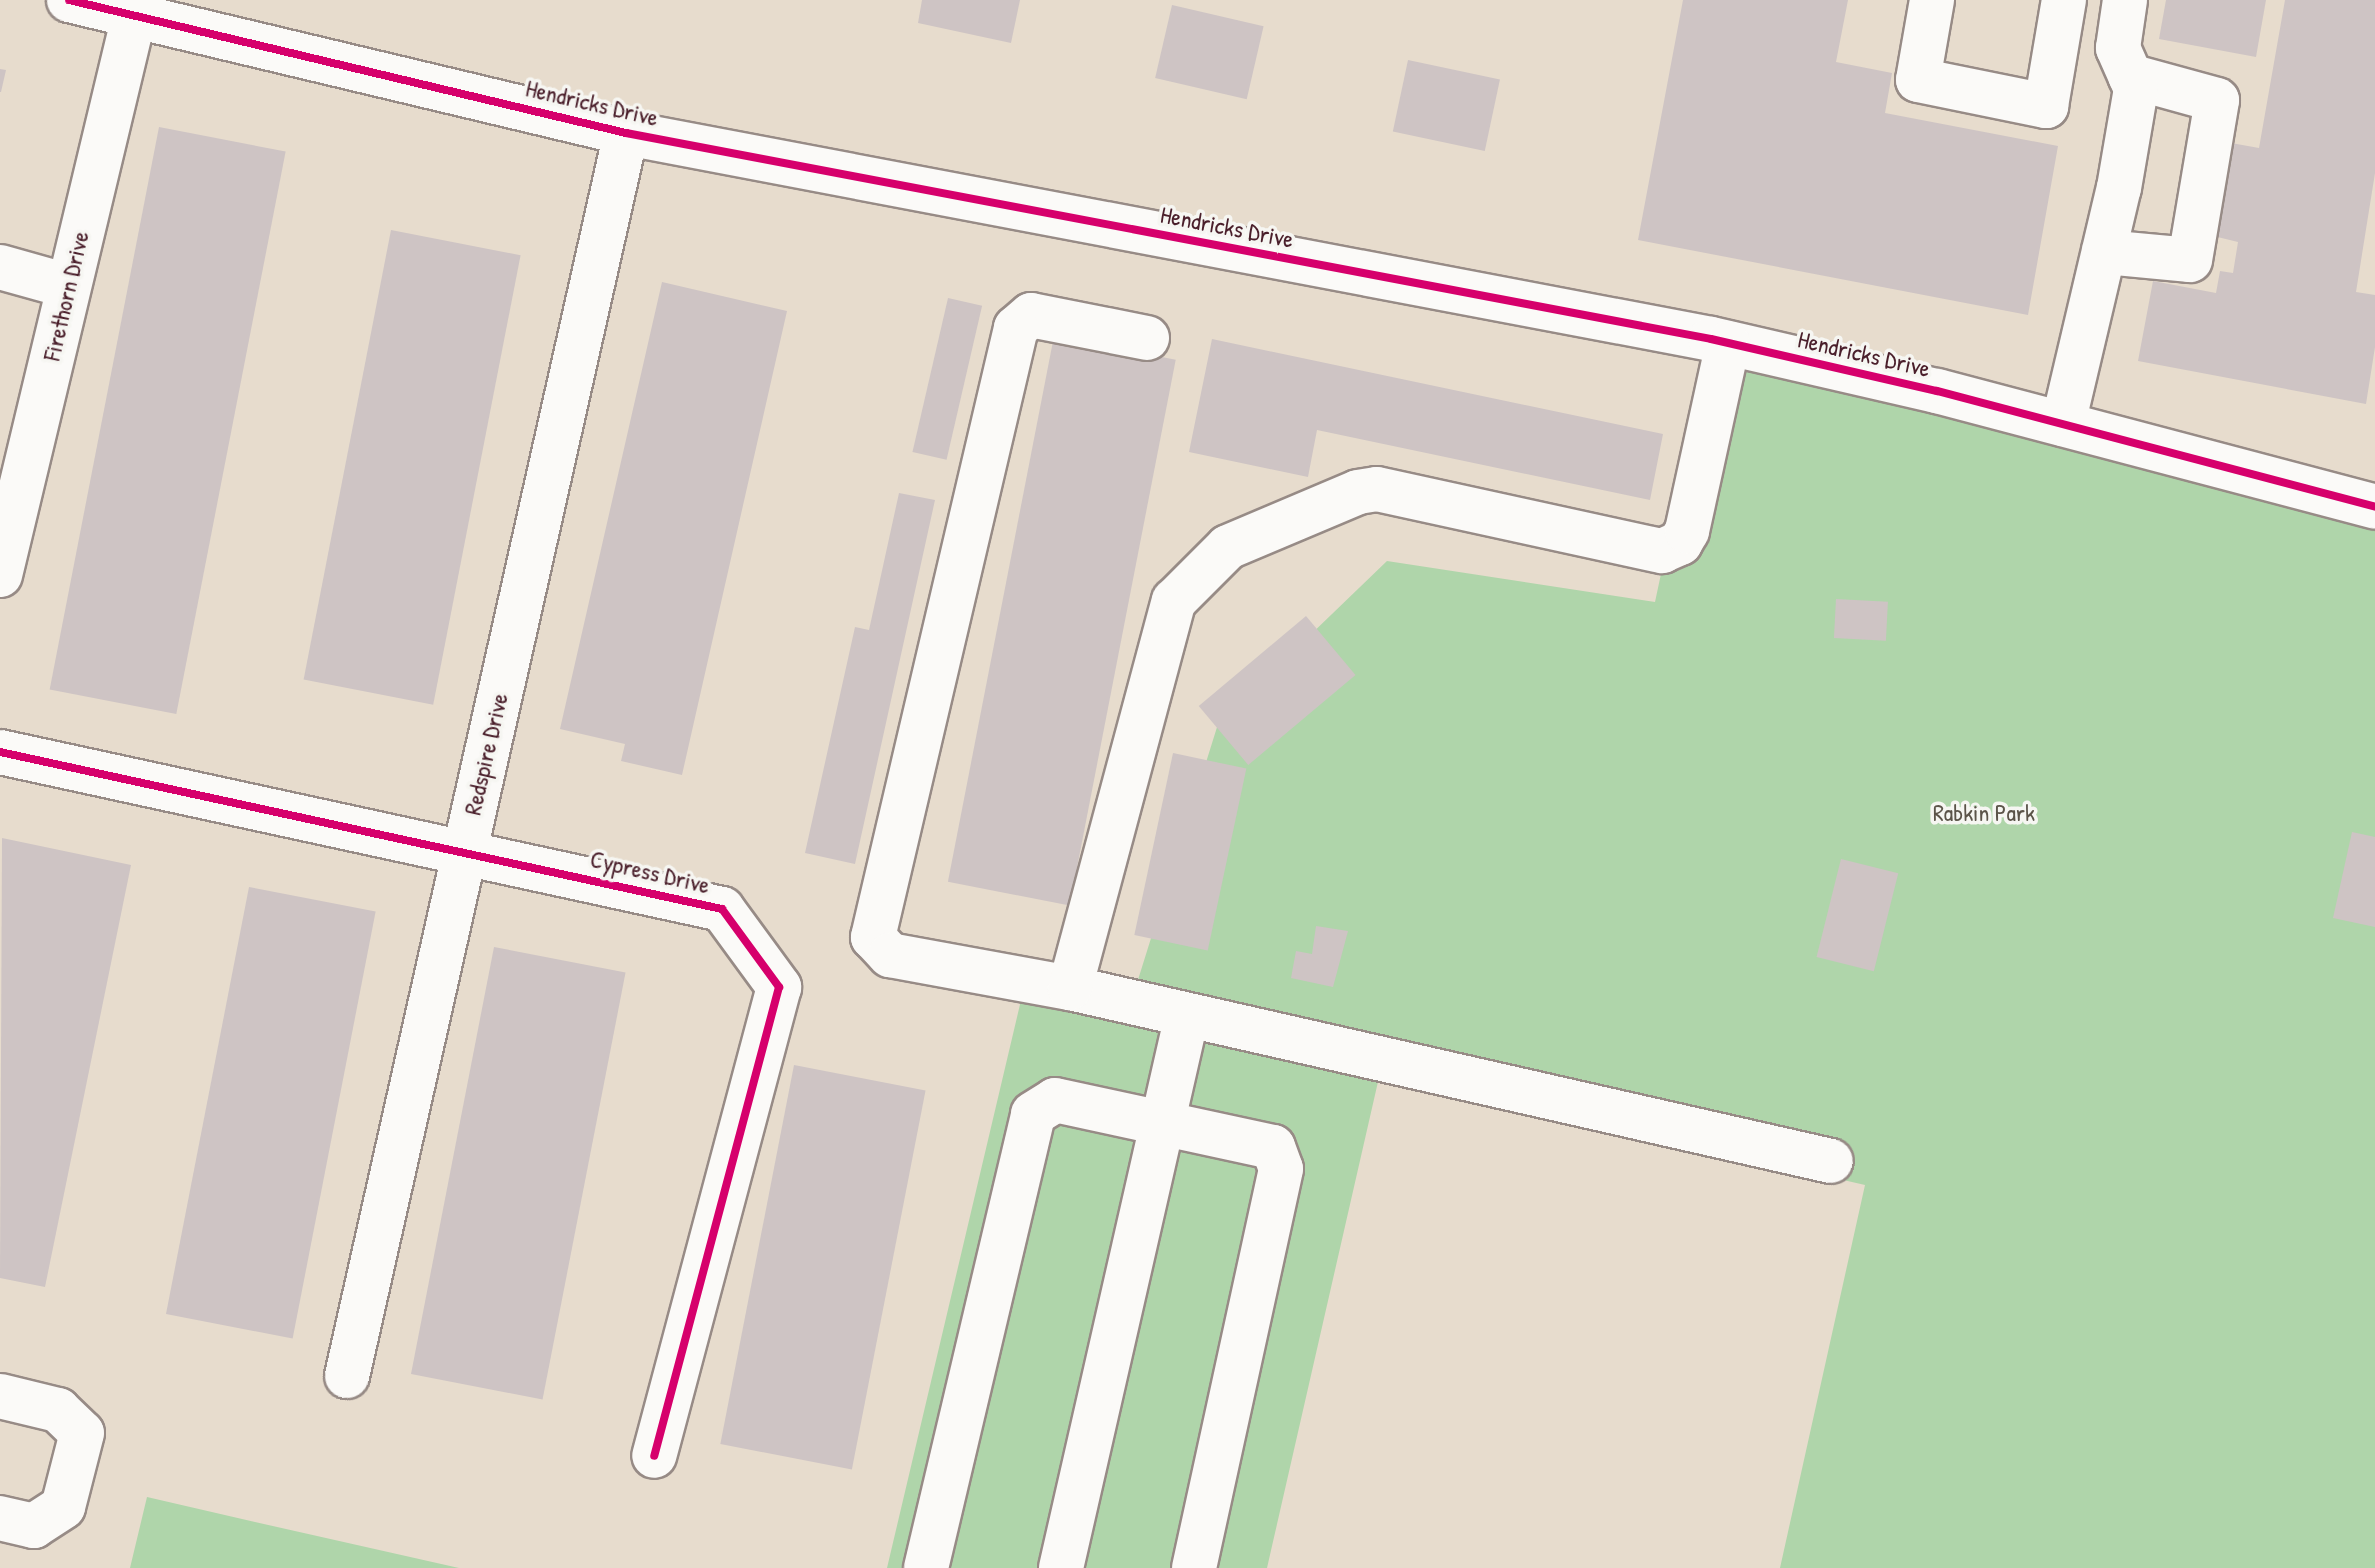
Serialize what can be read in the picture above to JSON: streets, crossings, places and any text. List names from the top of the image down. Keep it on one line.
{"streets":{"street":["Hendricks Drive","Firethorn Drive","Redspire Drive","Cypress Drive"]},"crossings":[["Hendricks Drive","Firethorn Drive"],["Hendricks Drive","Redspire Drive"],["Redspire Drive","Cypress Drive"]],"parks":["Rabkin Park"]}
